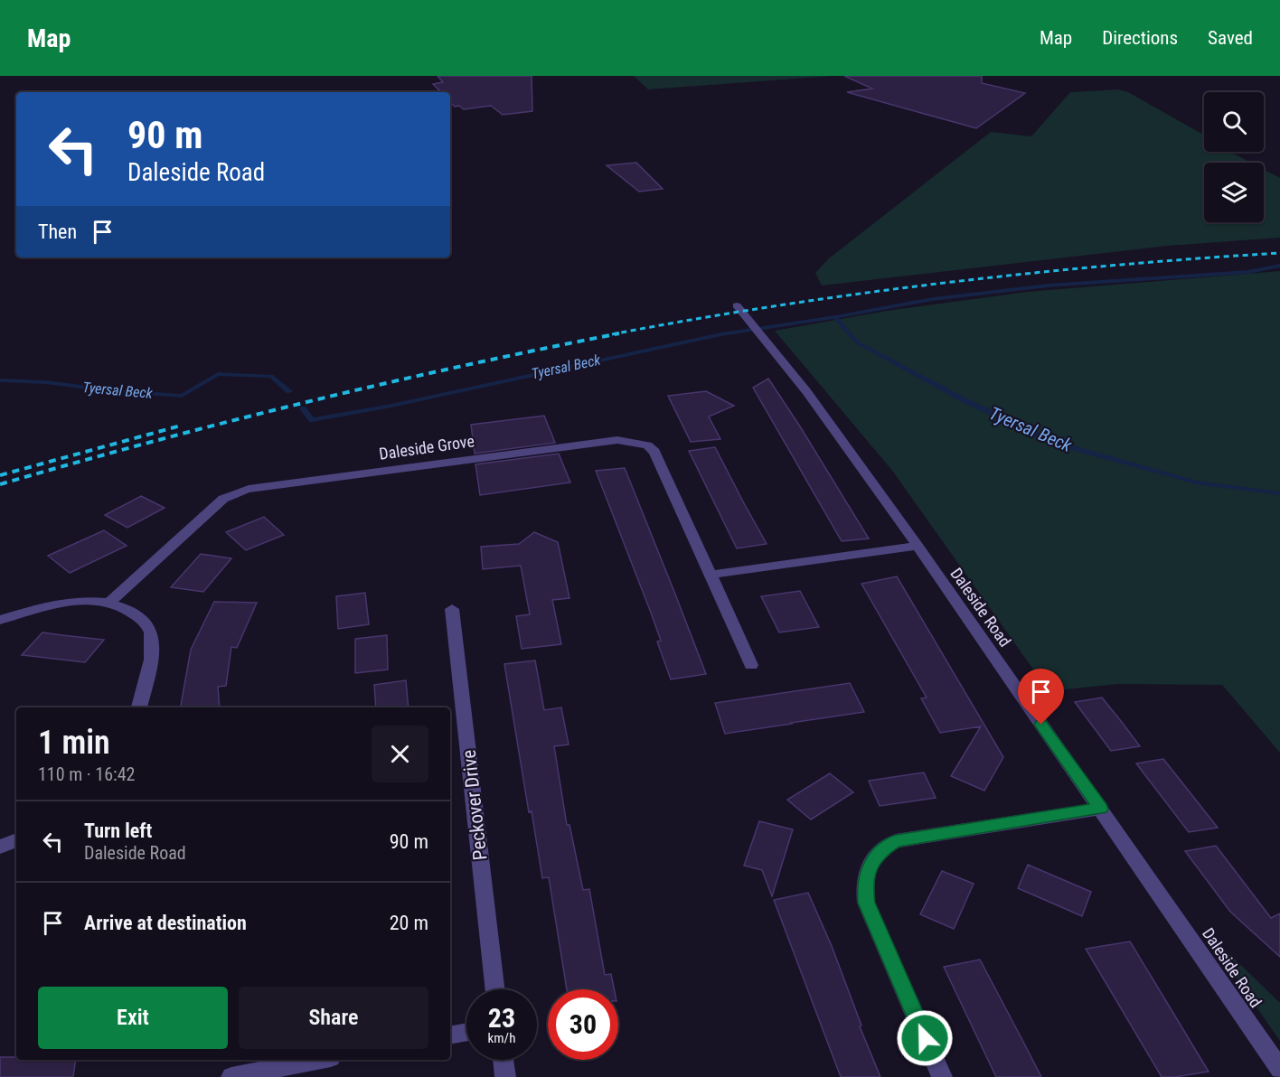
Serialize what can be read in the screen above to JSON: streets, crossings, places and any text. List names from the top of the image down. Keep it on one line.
{"streets":{"street":["Daleside Grove","Daleside Road","Peckover Drive"]},"water":["Tyersal Beck"],"page":{"header":"Map","nav":["Map","Directions","Saved"],"turn":["90 m","Daleside Road"],"then":"Then","heading":["1 min","110 m · 16:42"],"list":[{"name":"Turn left","note":"Daleside Road","value":"90 m"},{"name":"Arrive at destination","value":"20 m"}],"buttons":["Exit","Share"],"speed":"23 km/h","limit":"30"}}
